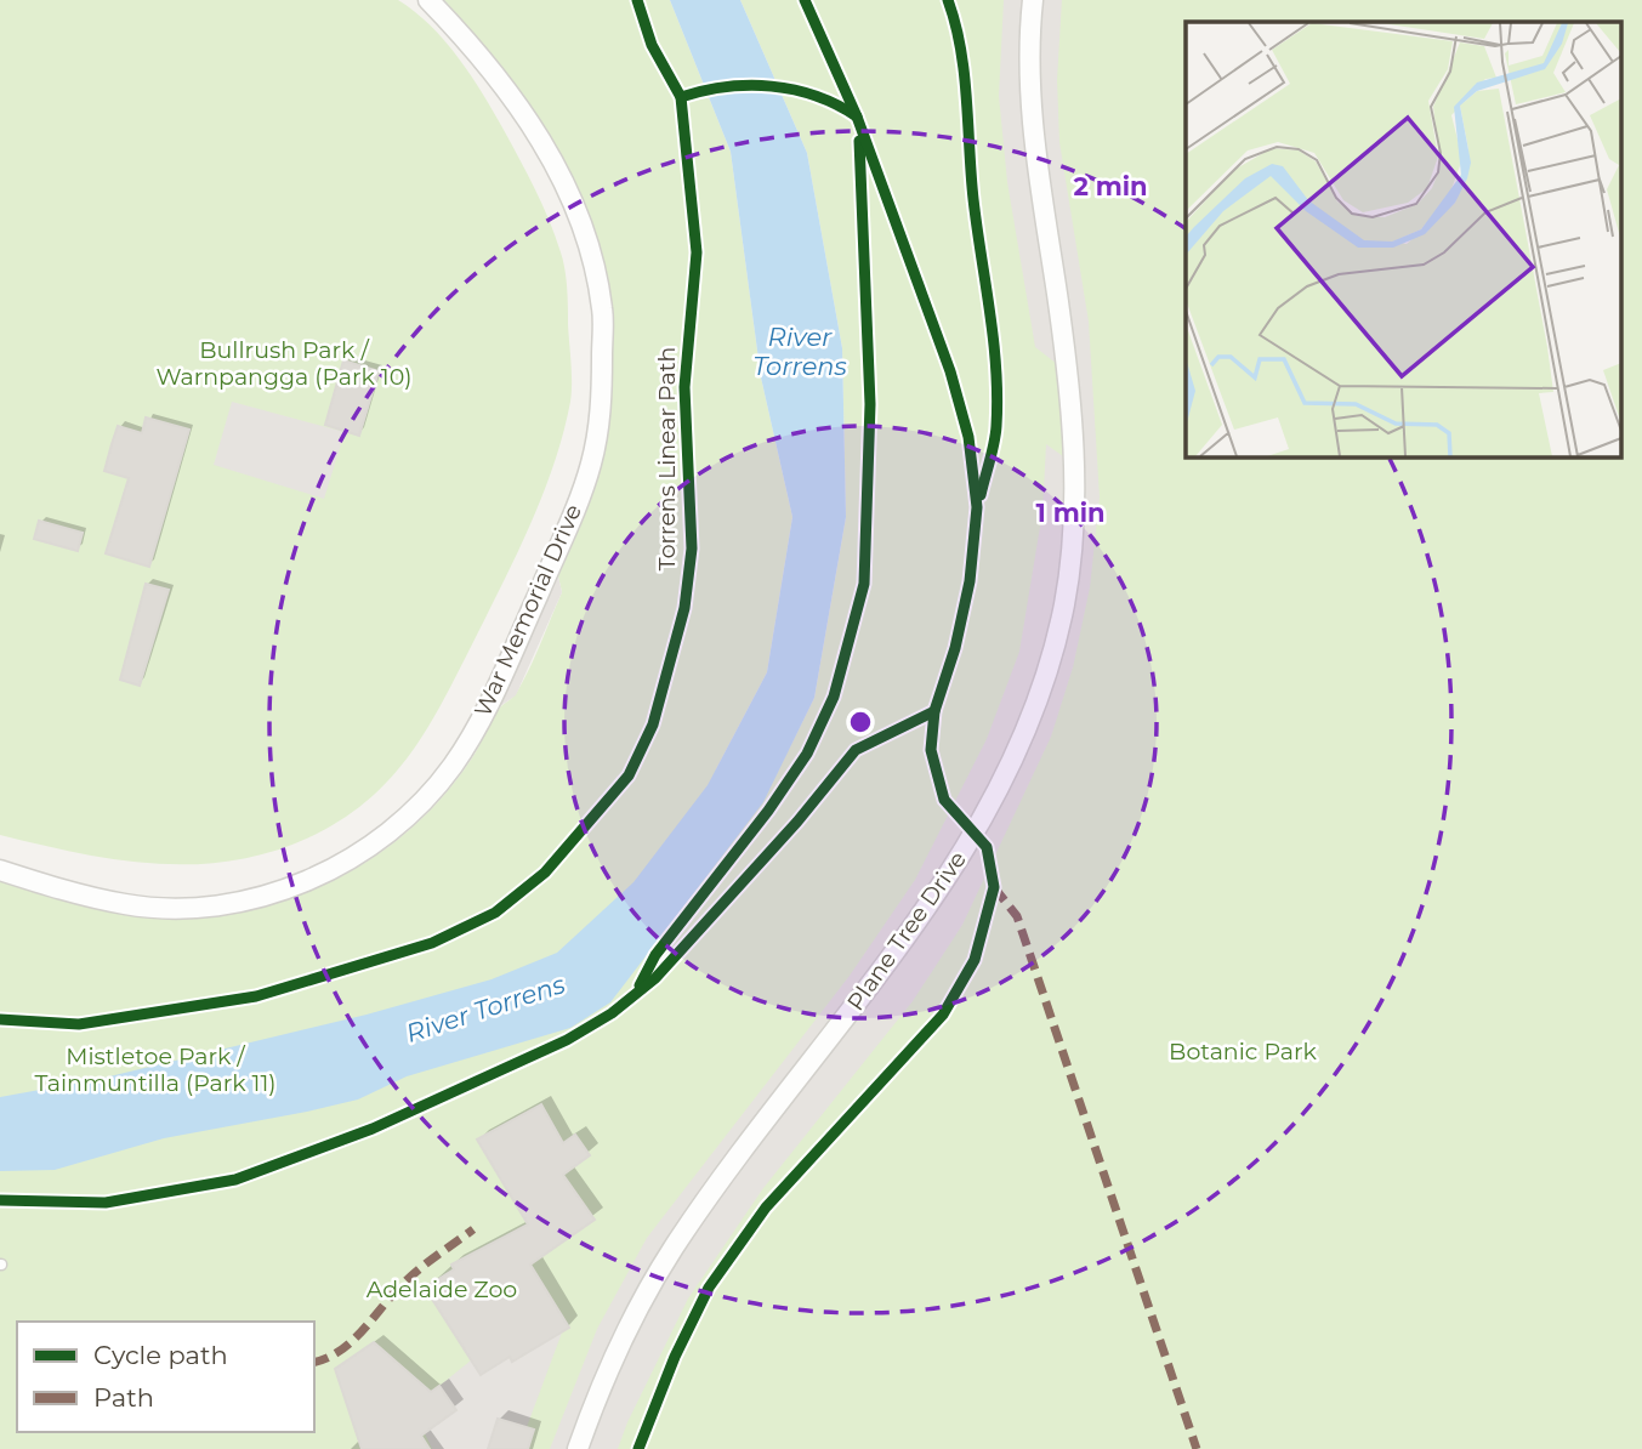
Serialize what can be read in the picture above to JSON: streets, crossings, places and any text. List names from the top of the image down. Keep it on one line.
{"streets":{"street":["War Memorial Drive","Plane Tree Drive"],"cycle path":["Torrens Linear Path"]},"water":["River Torrens"],"parks":["Bullrush Park / Warnpangga (Park 10)","Botanic Park","Mistletoe Park / Tainmuntilla (Park 11)","Adelaide Zoo"],"legend":["Cycle path","Path"],"rings":["2 min","1 min"]}
